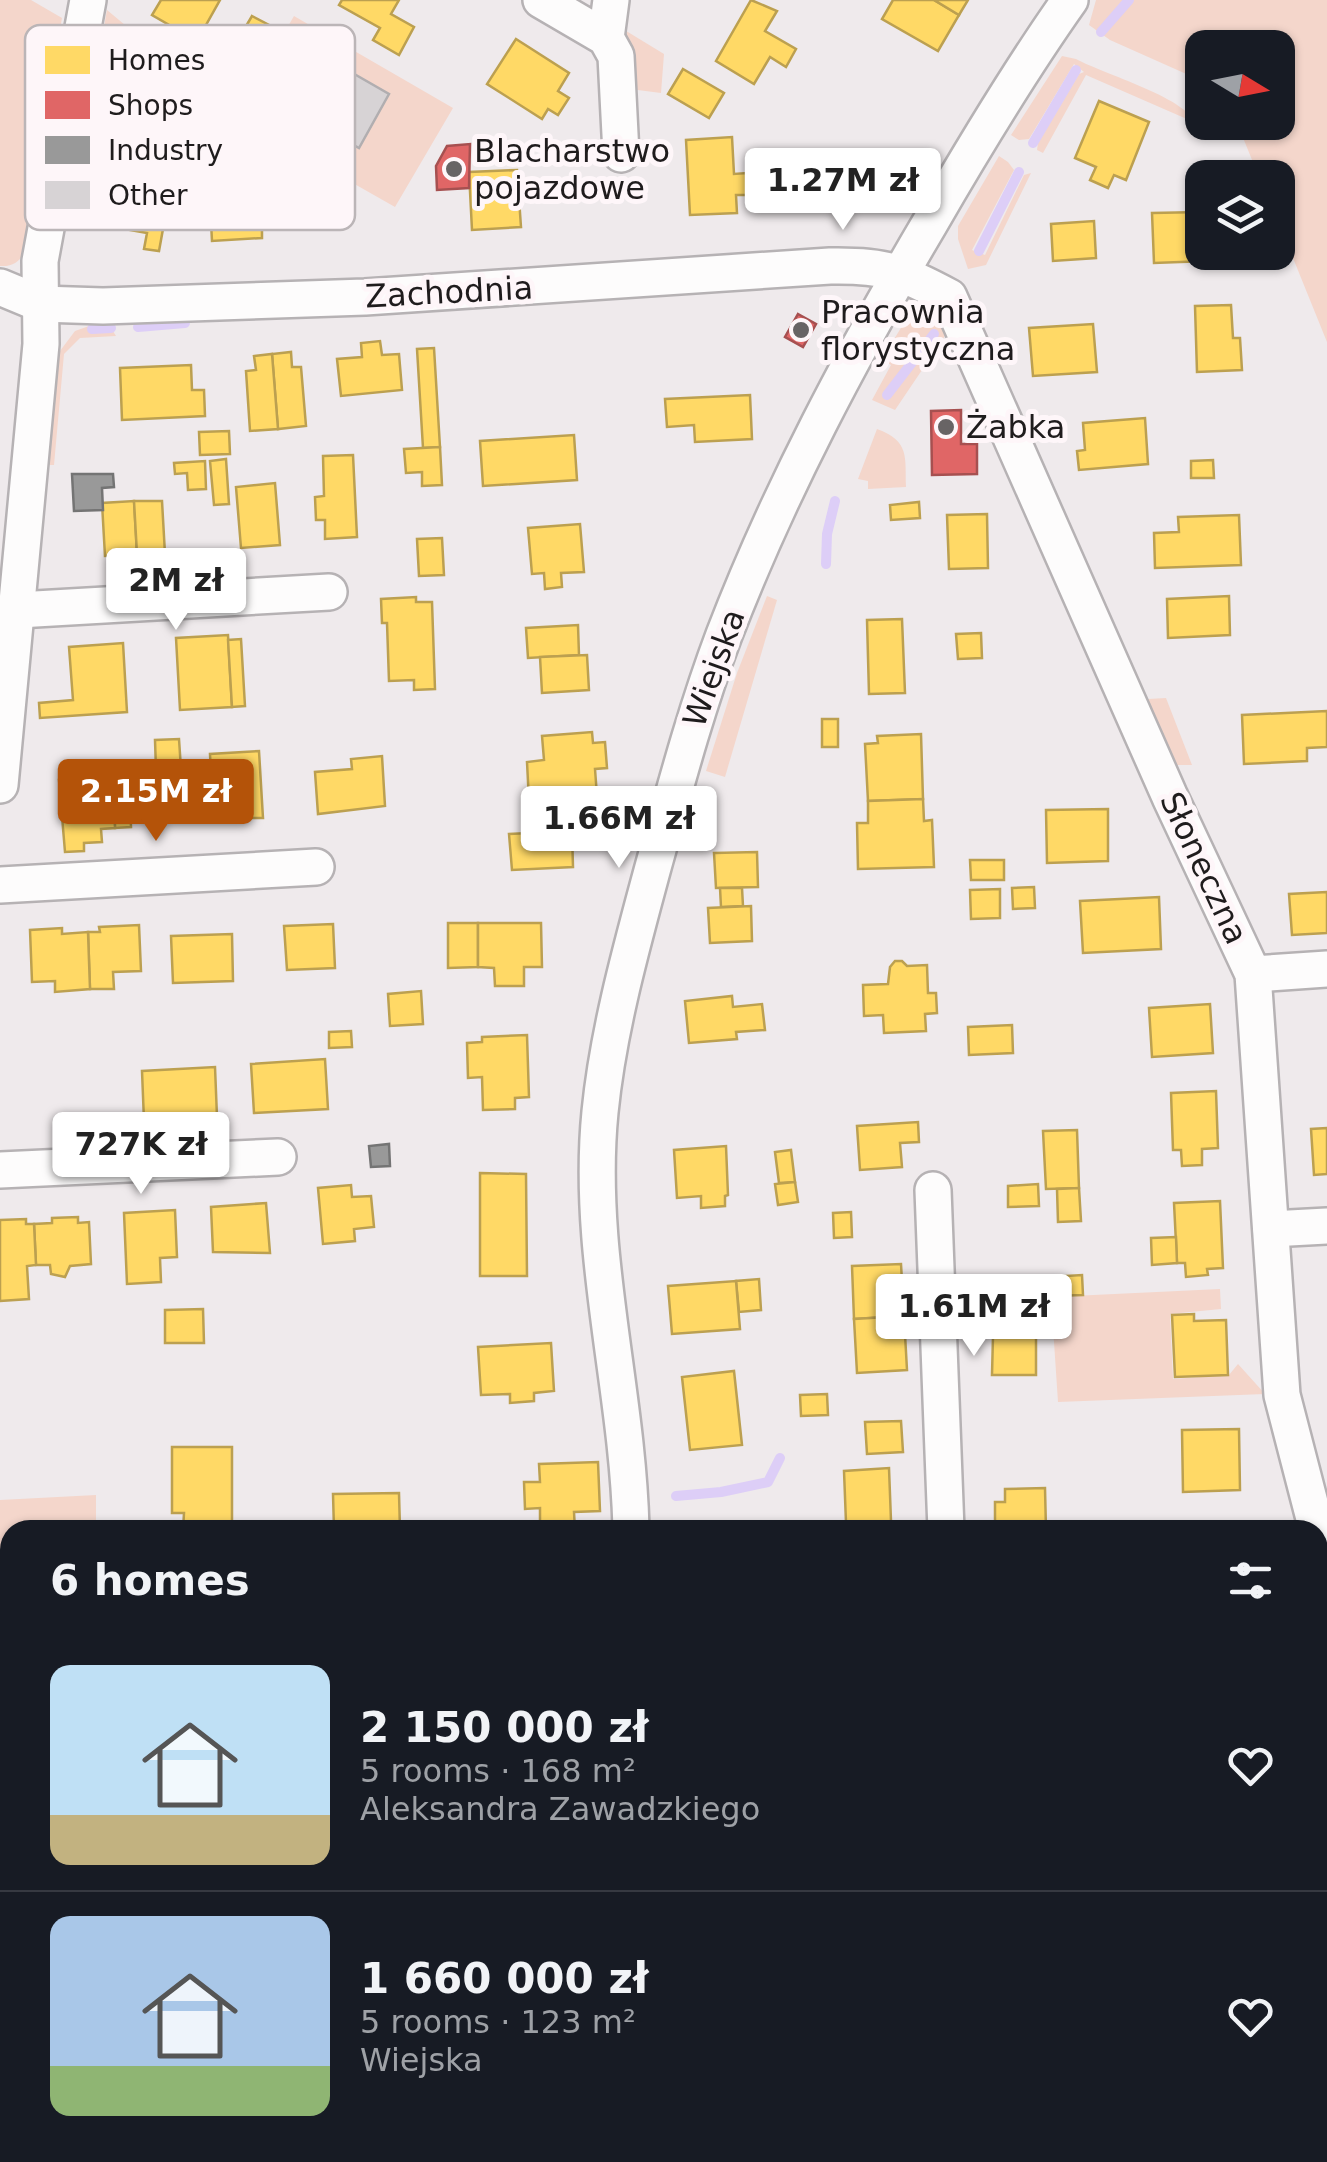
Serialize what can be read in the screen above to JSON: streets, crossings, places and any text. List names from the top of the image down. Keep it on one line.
{"streets":{"street":["Zachodnia","Wiejska","Słoneczna"]},"crossings":[["Zachodnia","Wiejska"],["Zachodnia","Słoneczna"],["Wiejska","Słoneczna"]],"places":["Blacharstwo pojazdowe","Pracownia florystyczna","Żabka"],"legend":["Homes","Shops","Industry","Other"],"north":"right","page":{"price":["1.27M zł","2M zł","2.15M zł","1.66M zł","727K zł","1.61M zł"],"heading":"6 homes","list":[{"name":"2 150 000 zł","note":"5 rooms · 168 m² · Aleksandra Zawadzkiego"},{"name":"1 660 000 zł","note":"5 rooms · 123 m² · Wiejska"}]}}
